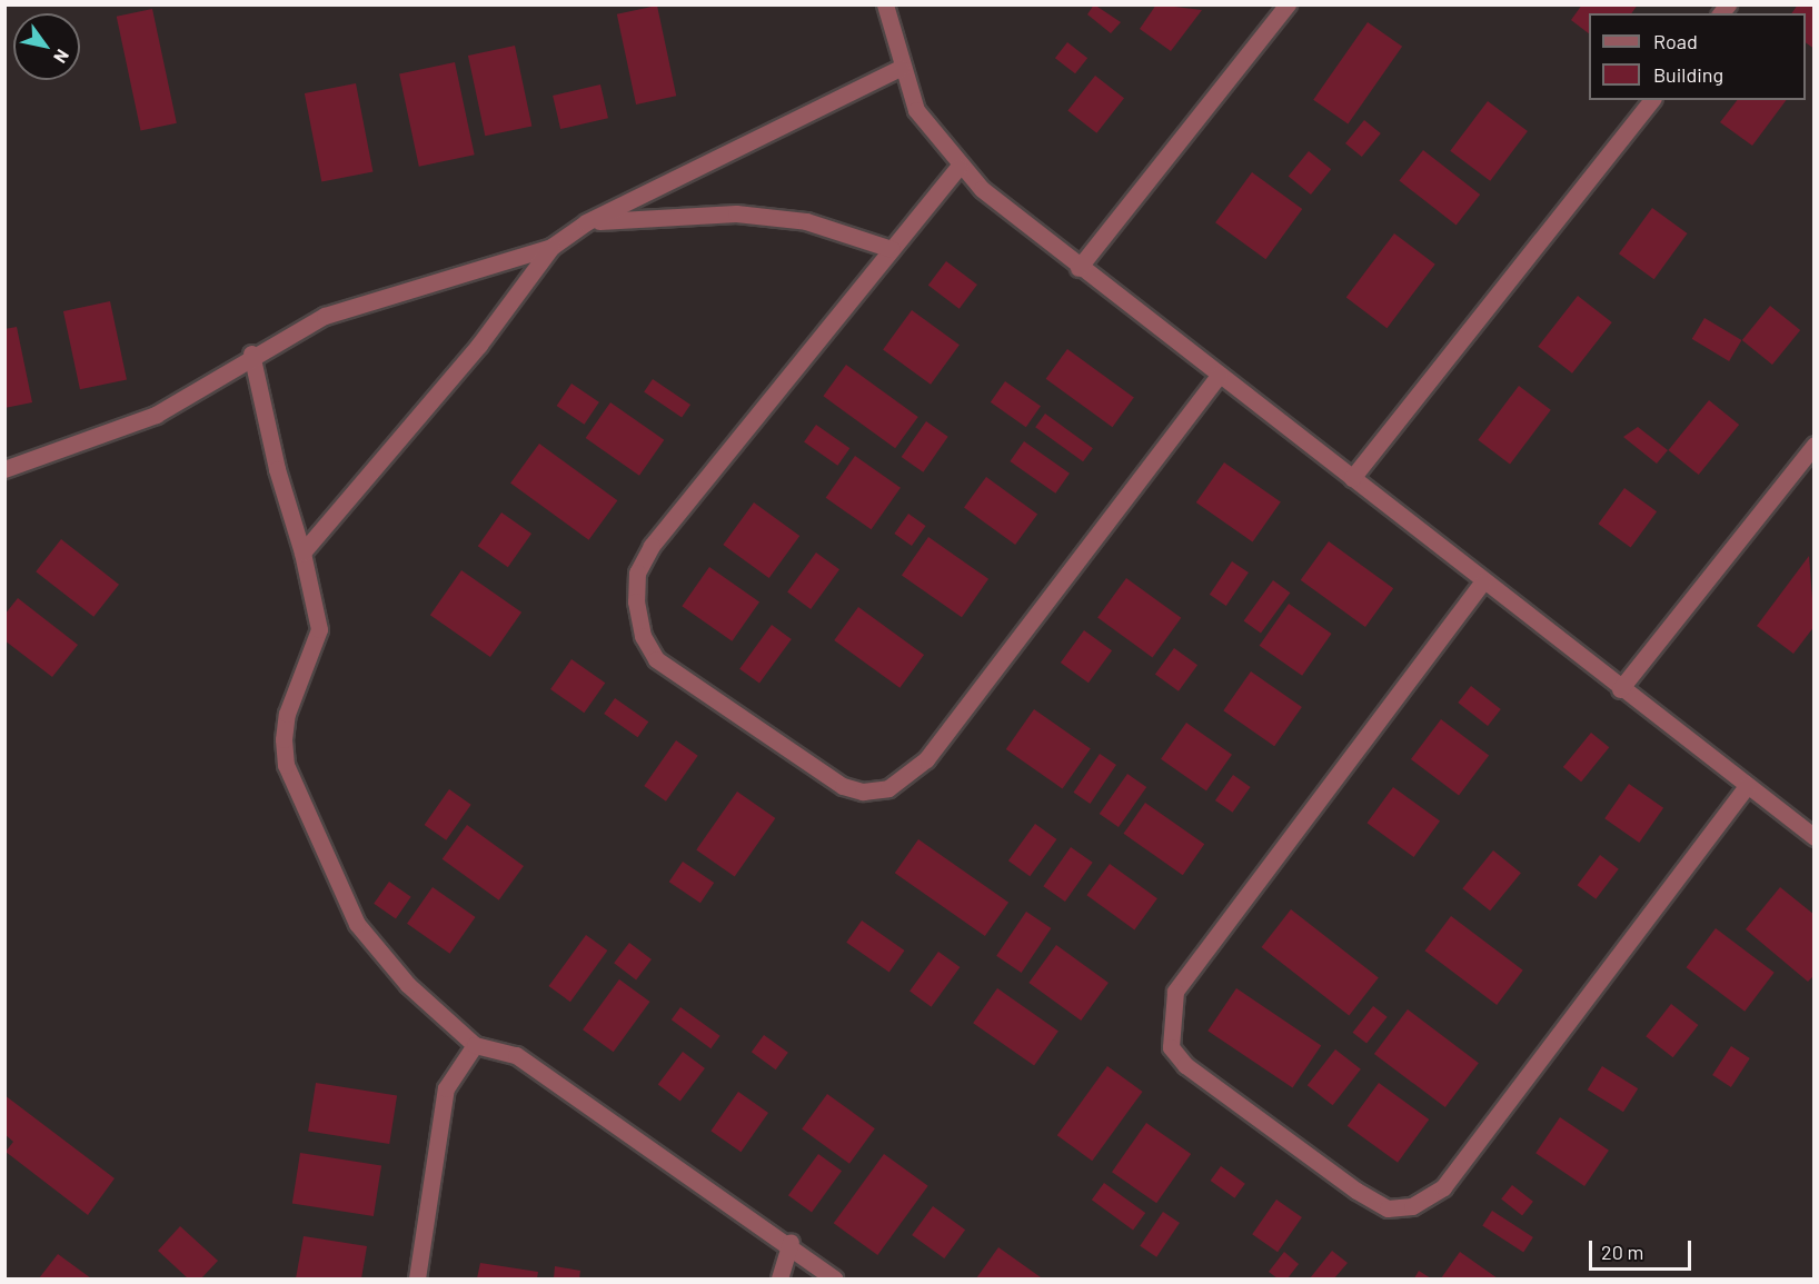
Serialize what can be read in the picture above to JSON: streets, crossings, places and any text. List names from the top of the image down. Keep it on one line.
{"legend":["Road","Building"],"scale_bar":"20 m","north":"bottom right"}
